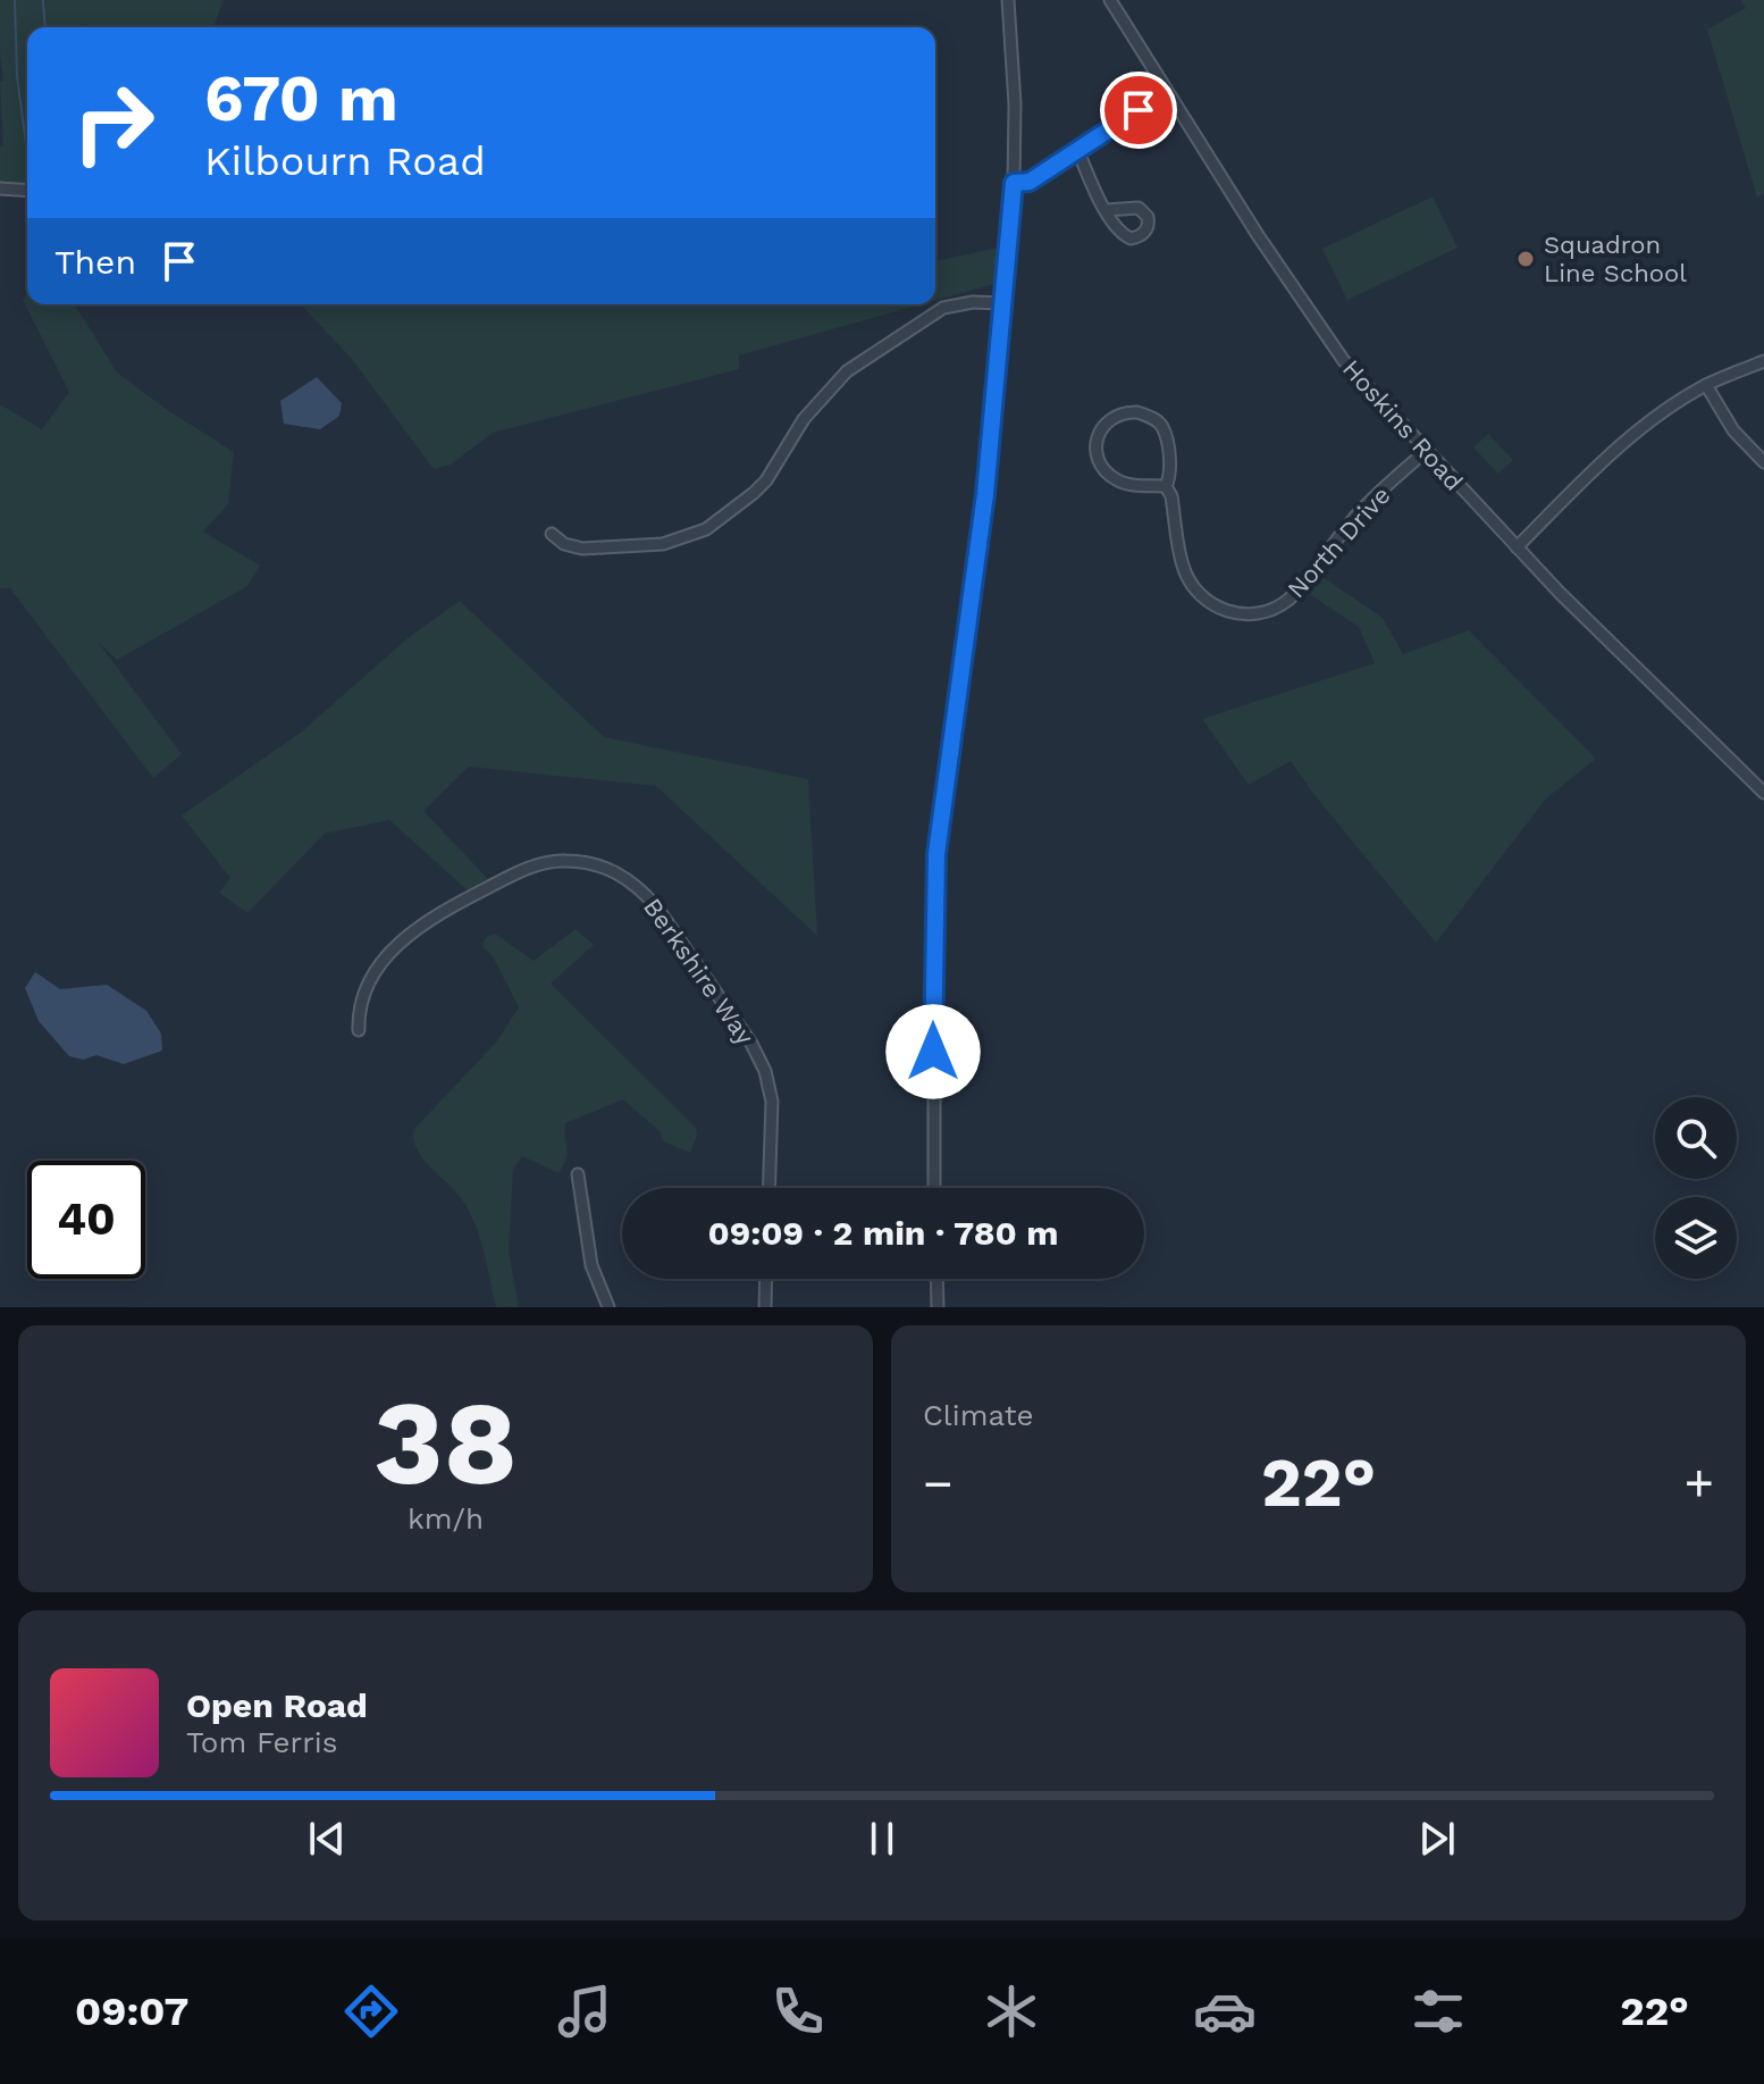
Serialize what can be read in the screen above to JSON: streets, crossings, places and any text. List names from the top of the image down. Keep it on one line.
{"streets":{"street":["Hoskins Road","North Drive","Berkshire Way"]},"crossings":[["Hoskins Road","North Drive"]],"places":["Squadron Line School"],"page":{"turn":["670 m","Kilbourn Road"],"then":"Then","limit":"40","trip":"09:09 · 2 min · 780 m","tile":[["38","km/h"],"Climate"],"heat":["−","22°","+"],"song":["Open Road","Tom Ferris"],"tabs":["09:07","22°"]}}
